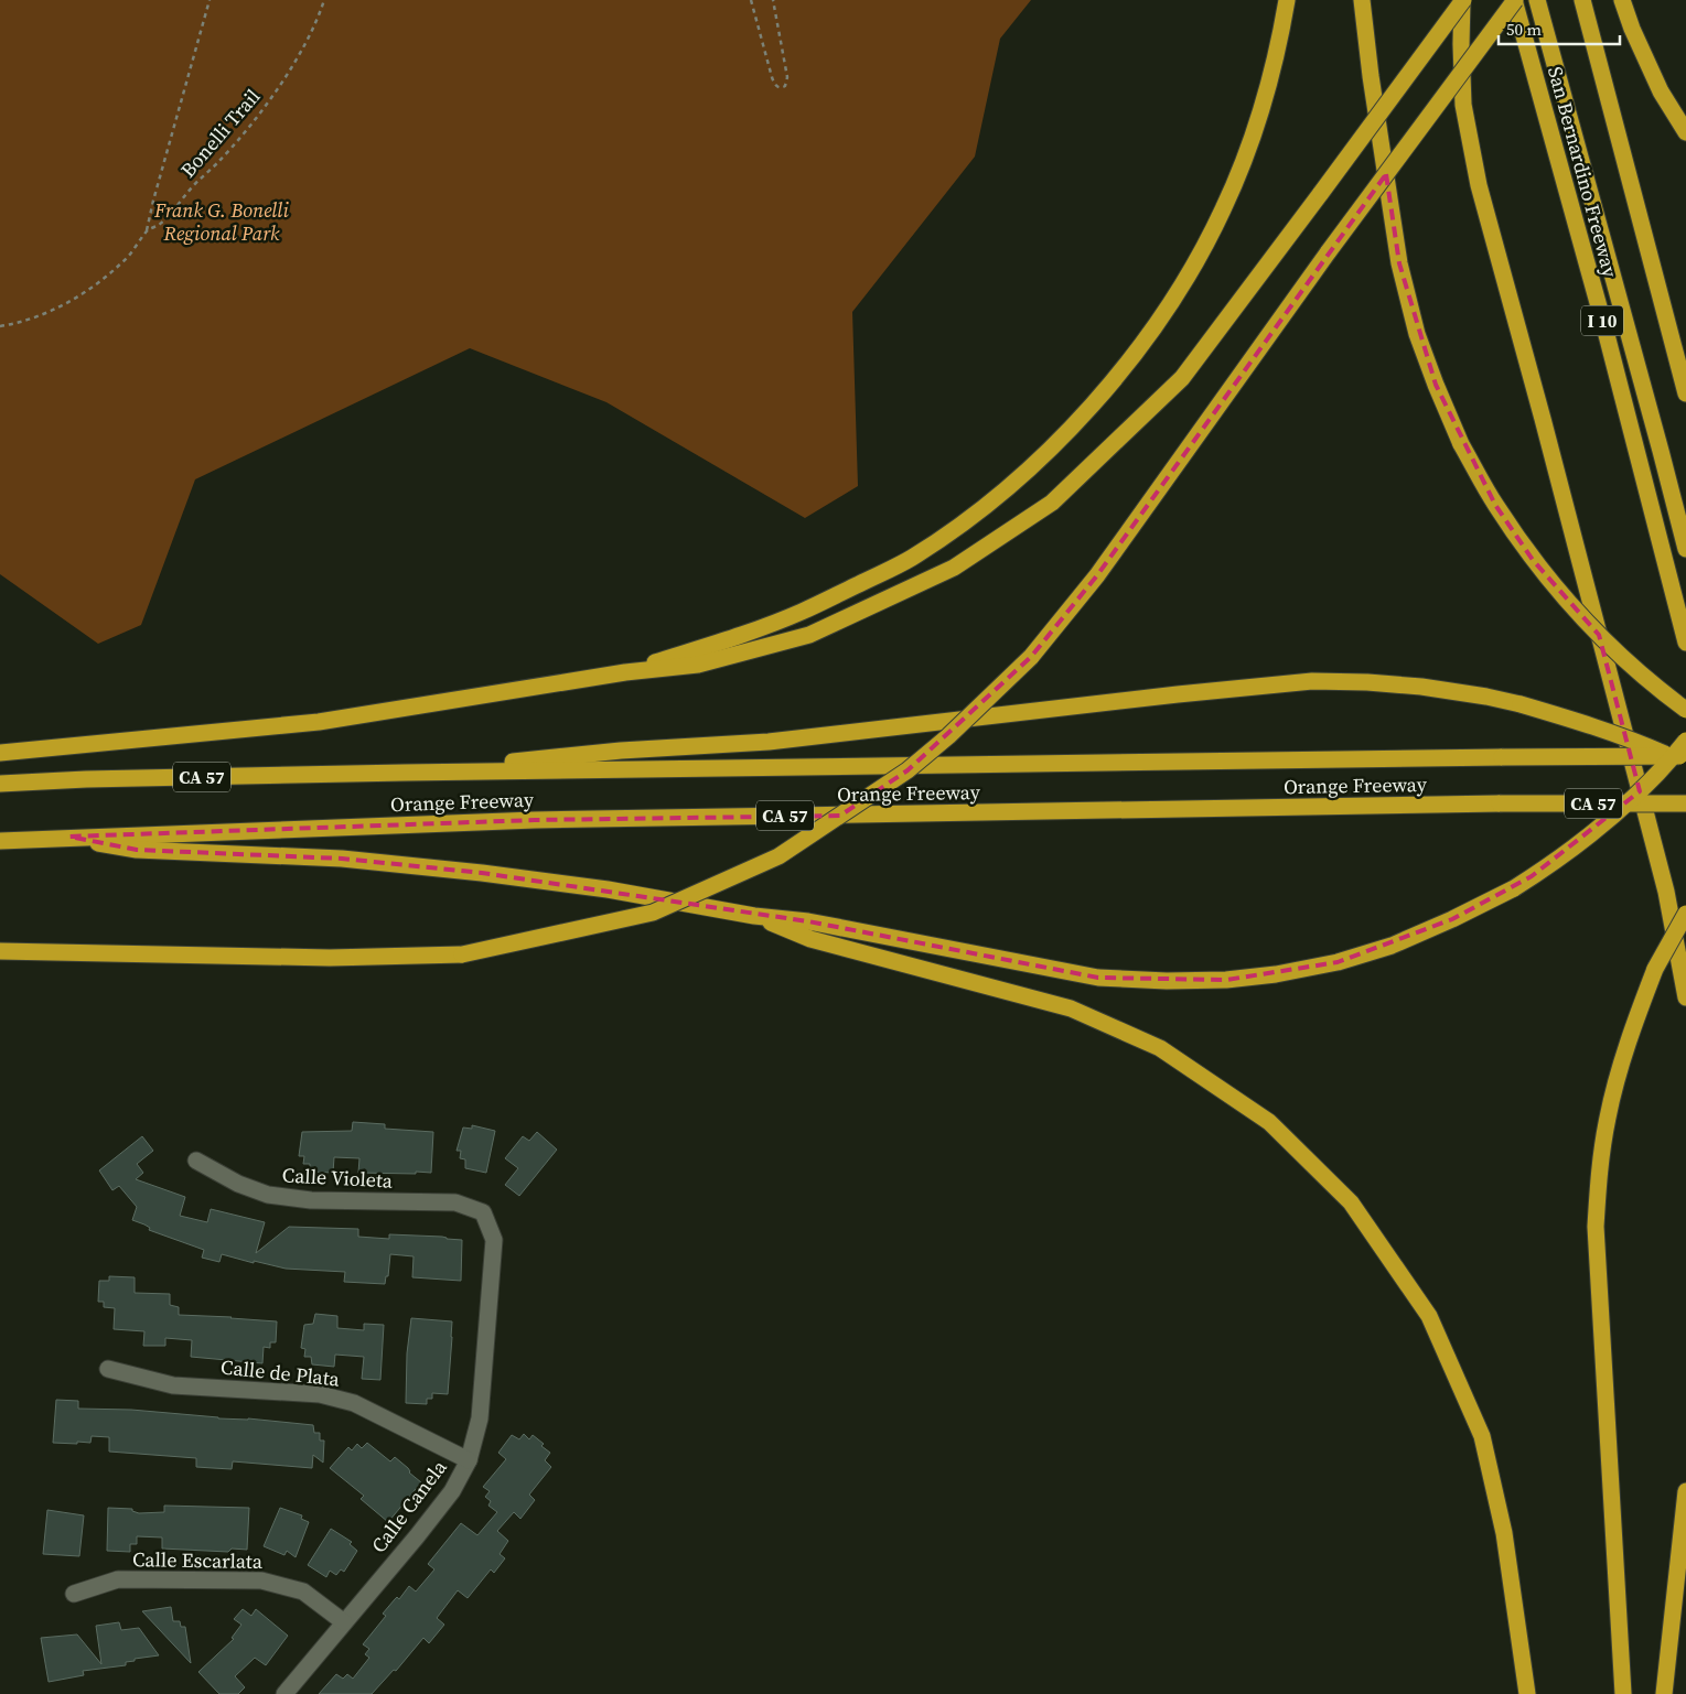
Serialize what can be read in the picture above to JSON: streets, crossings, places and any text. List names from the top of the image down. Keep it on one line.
{"streets":{"highway":["San Bernardino Freeway","I 10","CA 57","Orange Freeway"],"street":["Calle Violeta","Calle de Plata","Calle Canela","Calle Escarlata"],"path":["Bonelli Trail"]},"crossings":[["Calle Violeta","Calle Canela"],["Calle de Plata","Calle Canela"],["Calle Canela","Calle Escarlata"]],"parks":["Frank G. Bonelli Regional Park"],"scale_bar":"50 m"}
